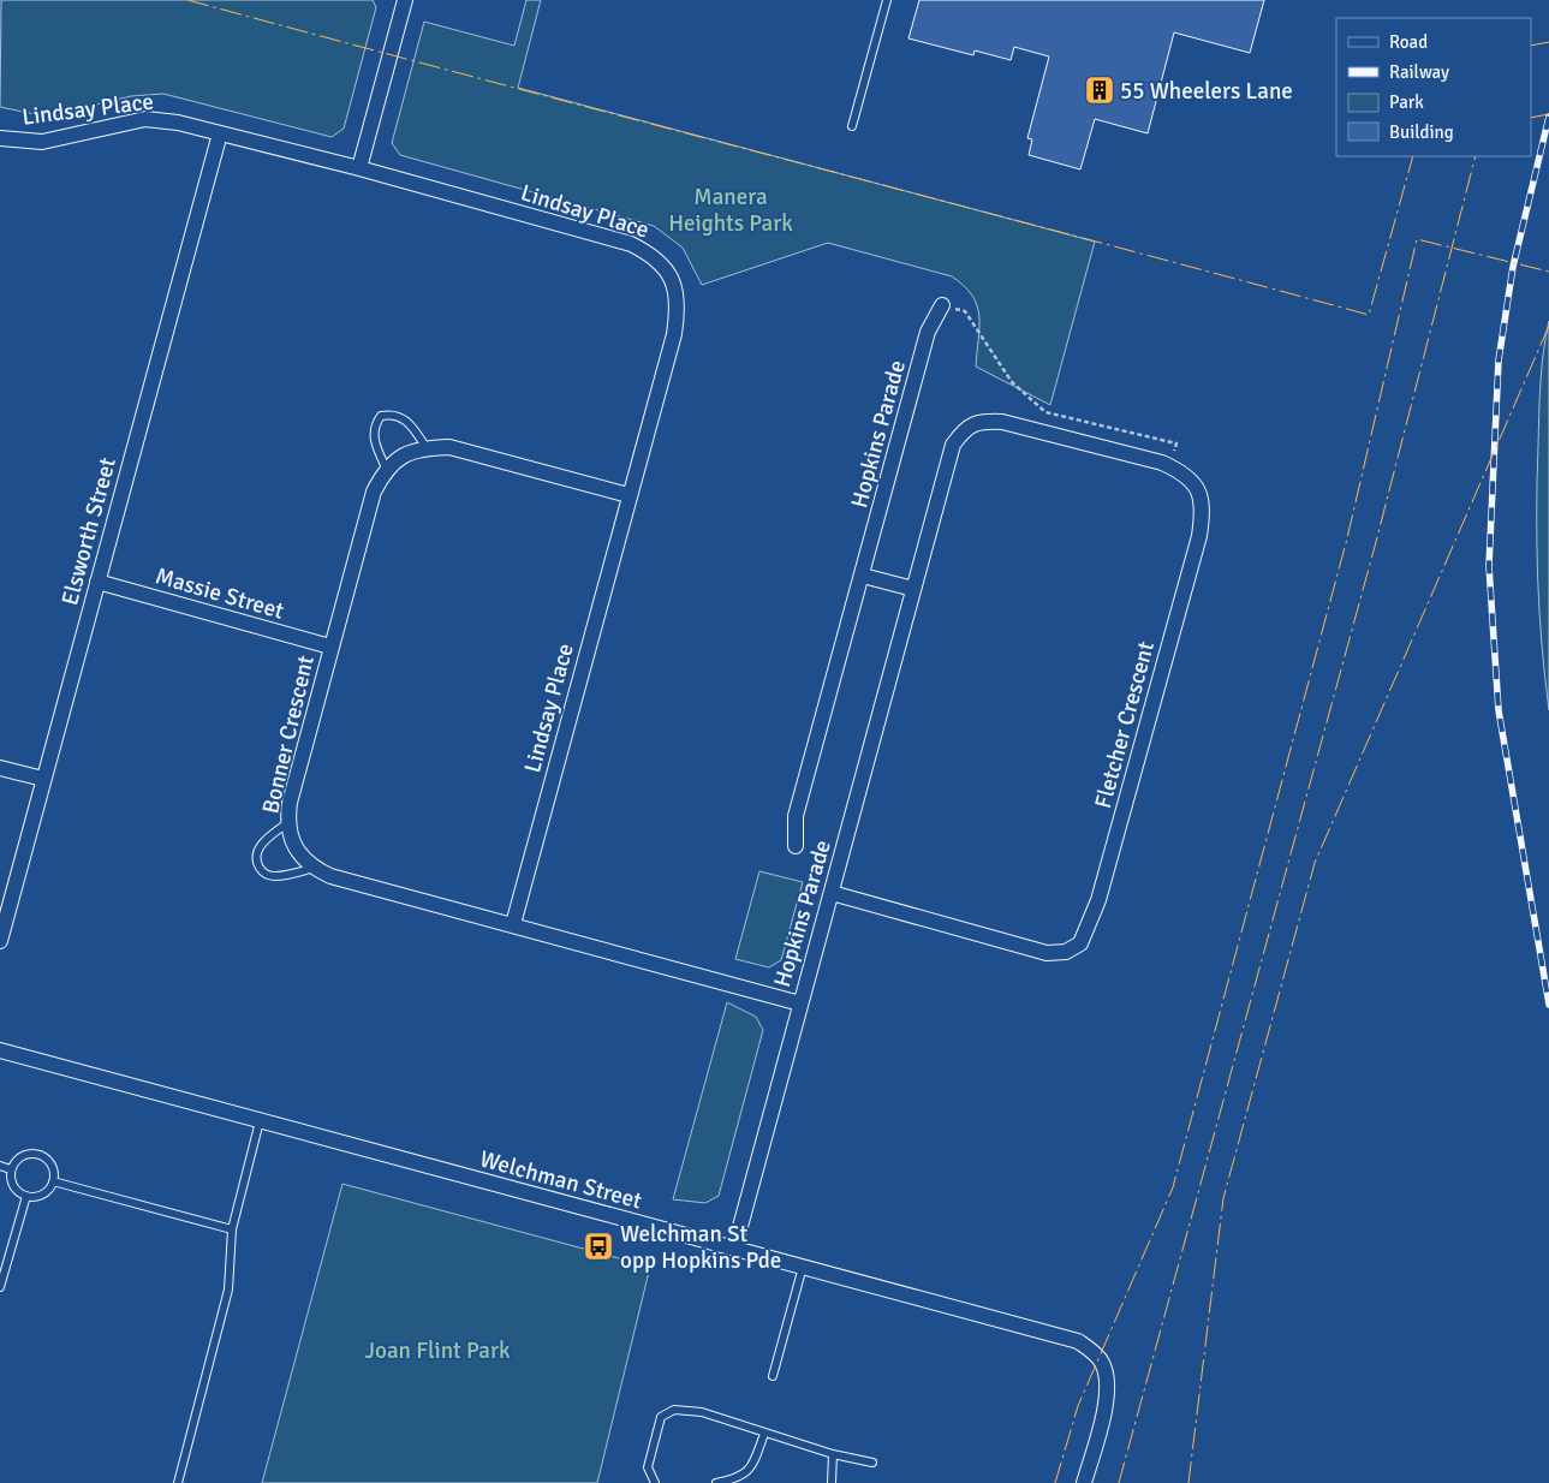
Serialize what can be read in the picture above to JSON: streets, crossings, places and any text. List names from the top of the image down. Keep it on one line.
{"streets":{"street":["Lindsay Place","Hopkins Parade","Elsworth Street","Massie Street","Fletcher Crescent","Bonner Crescent","Welchman Street"]},"crossings":[["Lindsay Place","Elsworth Street"],["Lindsay Place","Bonner Crescent"],["Hopkins Parade","Fletcher Crescent"],["Hopkins Parade","Bonner Crescent"],["Hopkins Parade","Welchman Street"],["Elsworth Street","Massie Street"],["Massie Street","Bonner Crescent"]],"parks":["Manera Heights Park","Joan Flint Park"],"places":{"building":["55 Wheelers Lane"],"bus stop":["Welchman St opp Hopkins Pde"]},"legend":["Road","Railway","Park","Building"]}
